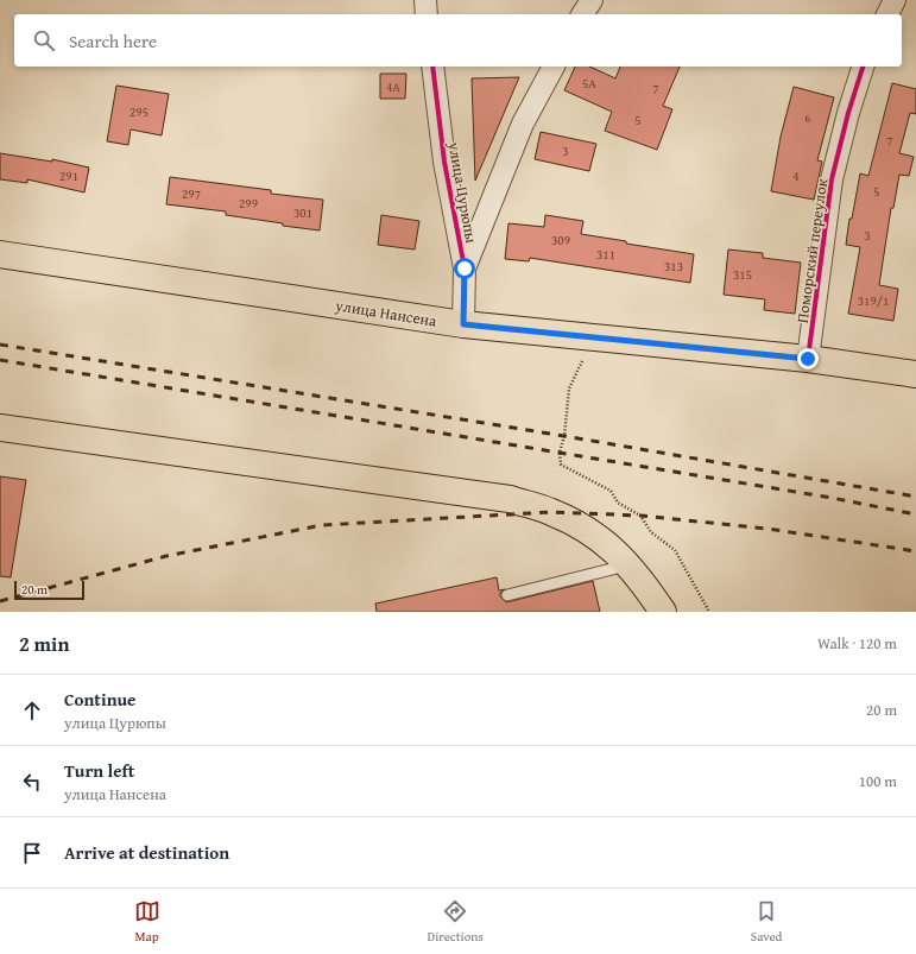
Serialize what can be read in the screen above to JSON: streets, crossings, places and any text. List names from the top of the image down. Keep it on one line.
{"streets":{"main road":["улица Нансена"],"street":["улица Цурюпы","Поморский переулок"]},"crossings":[["улица Цурюпы","улица Нансена"],["Поморский переулок","улица Нансена"]],"house_numbers":["5А","4А","7","295","6","5","7","3","291","4","5","297","299","301","3","309","311","313","315","319/1"],"scale_bar":"20 m","page":{"search":"Search here","scale":"20 m","heading":["2 min","Walk · 120 m"],"list":[["Continue","улица Цурюпы","20 m"],["Turn left","улица Нансена","100 m"],"Arrive at destination"],"nav":["Map","Directions","Saved"]}}
